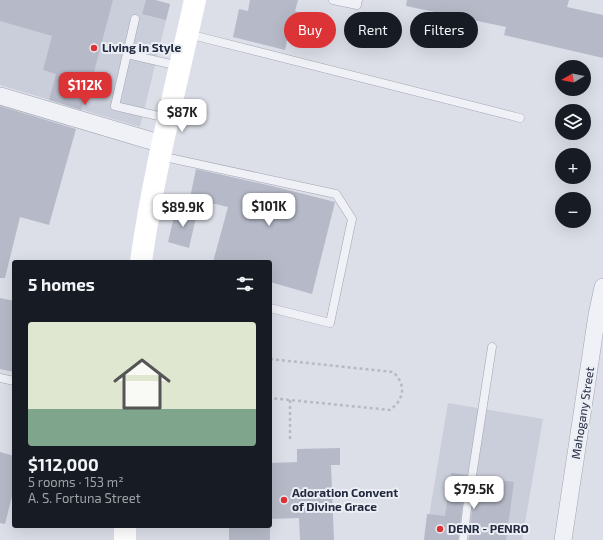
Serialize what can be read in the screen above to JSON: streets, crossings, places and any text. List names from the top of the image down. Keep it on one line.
{"streets":{"street":["Mahogany Street"]},"places":["Living in Style","Adoration Convent of Divine Grace","DENR - PENRO"],"north":"left","page":{"chip":["Buy","Rent","Filters"],"map_buttons":["+","−"],"price":["$112K","$87K","$101K","$89.9K","$79.5K"],"heading":"5 homes","list":[{"name":"$112,000","note":"5 rooms · 153 m² · A. S. Fortuna Street"}]}}
